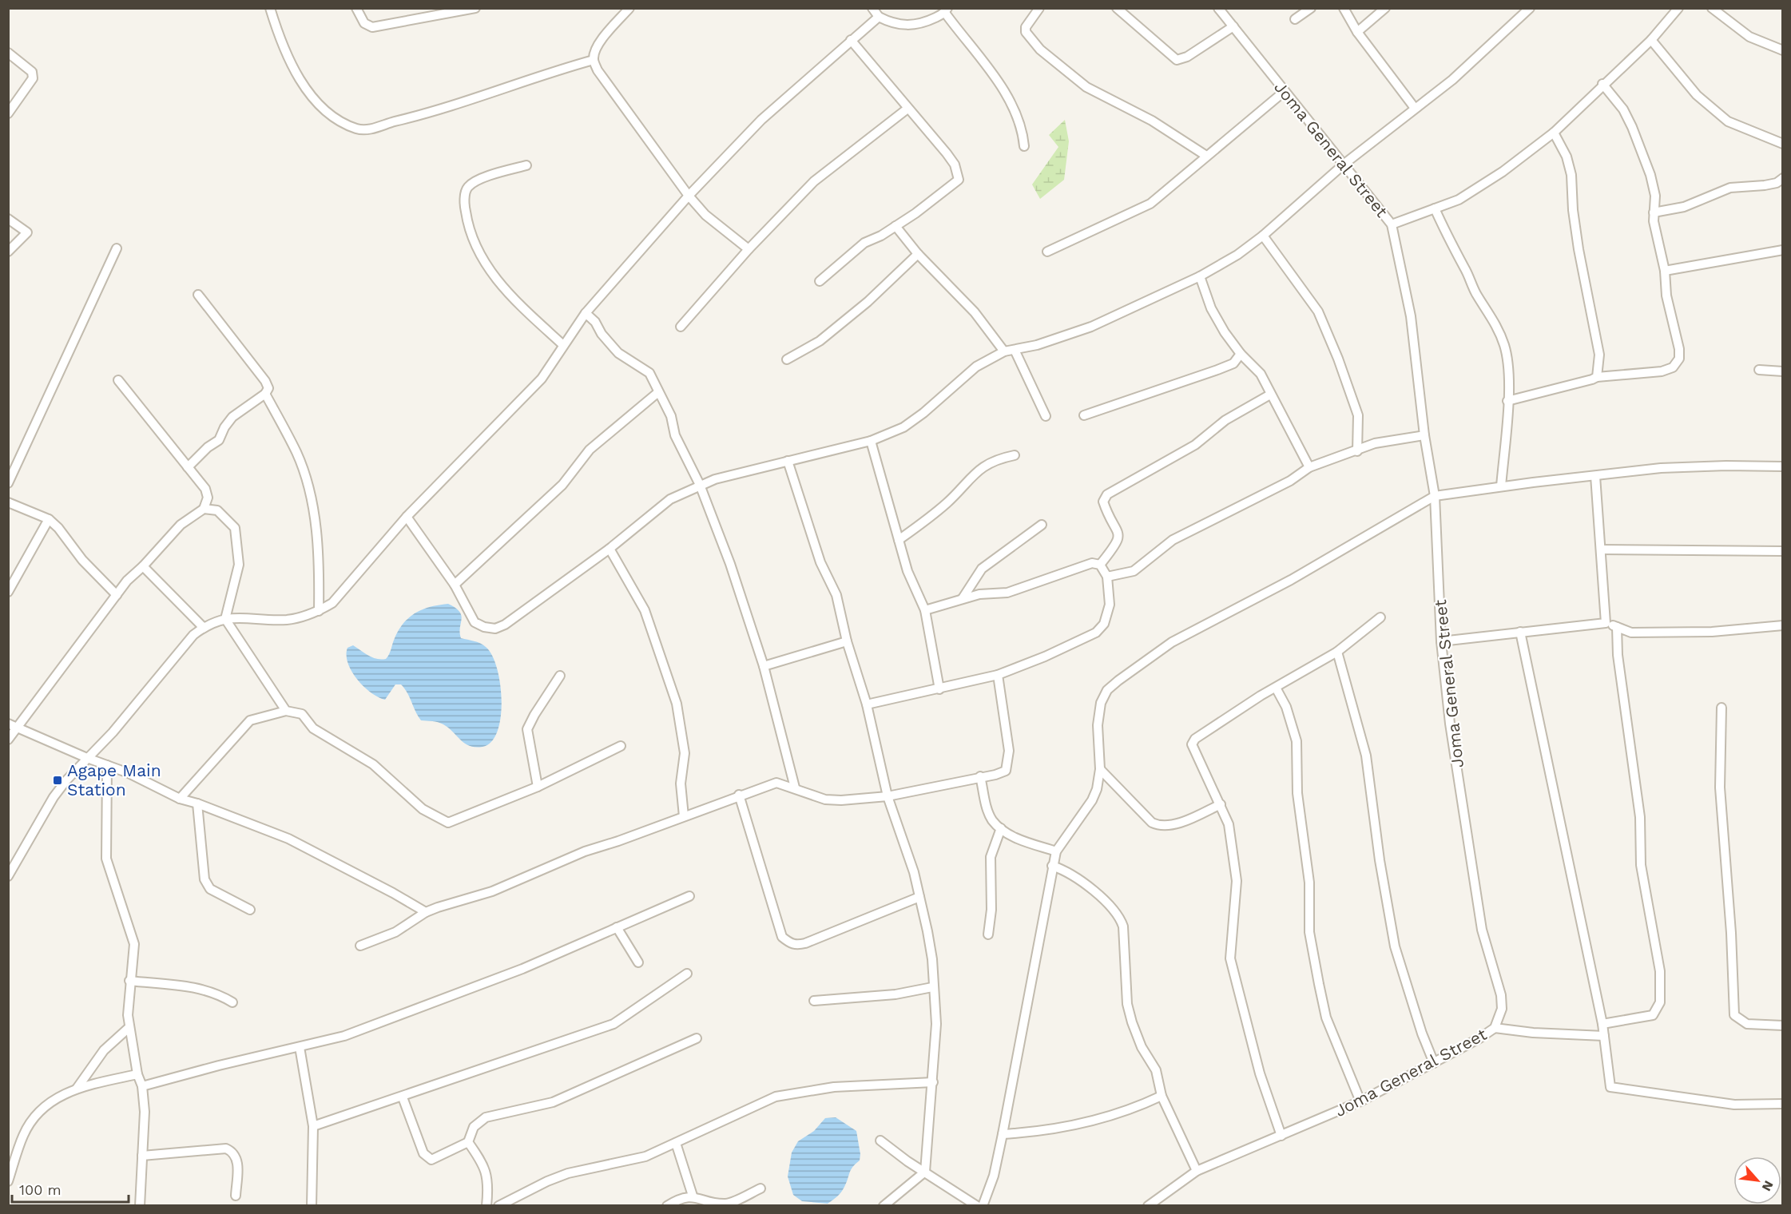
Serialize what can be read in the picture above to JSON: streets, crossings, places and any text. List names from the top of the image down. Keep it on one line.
{"streets":{"street":["Joma General Street"]},"places":{"transit":["Agape Main Station"]},"scale_bar":"100 m","north":"bottom right"}
